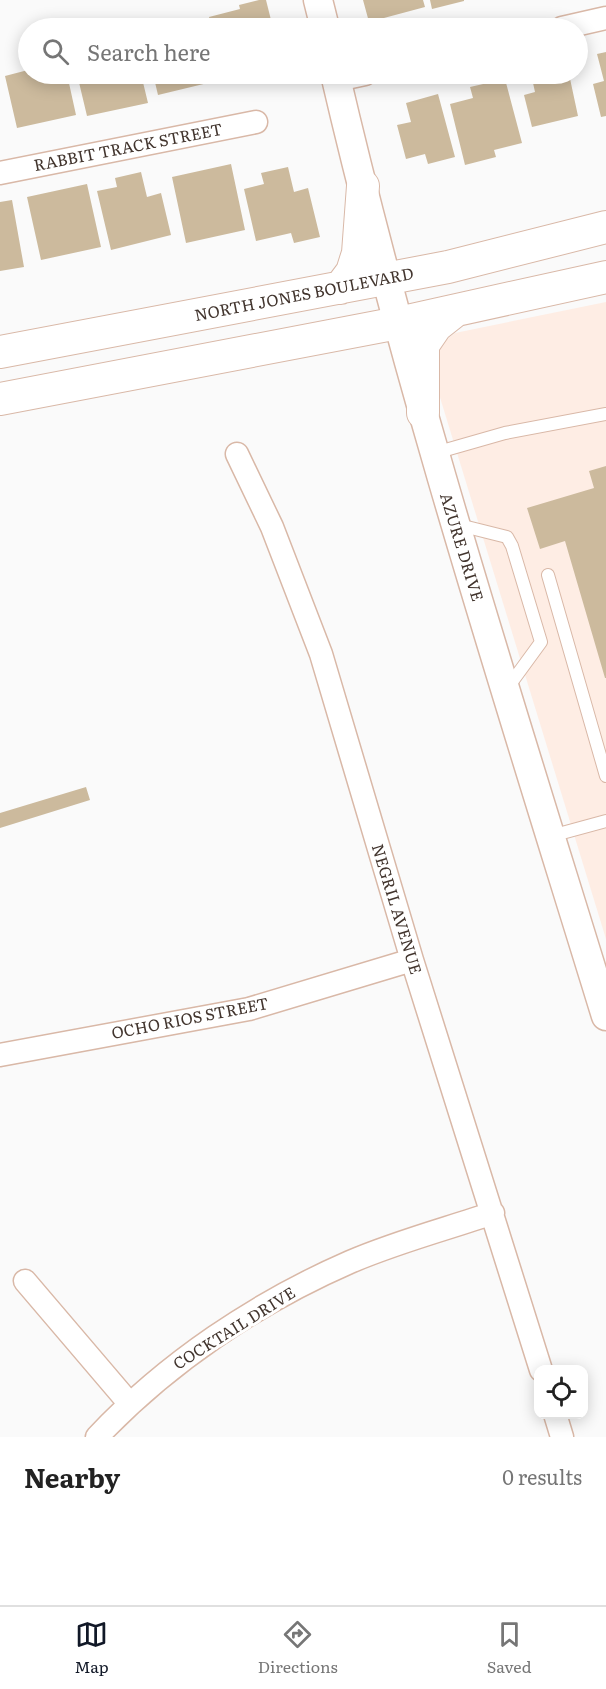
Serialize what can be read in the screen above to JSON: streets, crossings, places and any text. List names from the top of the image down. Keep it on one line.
{"streets":{"main road":["NORTH JONES BOULEVARD"],"street":["RABBIT TRACK STREET","AZURE DRIVE","NEGRIL AVENUE","OCHO RIOS STREET","COCKTAIL DRIVE"]},"crossings":[["NORTH JONES BOULEVARD","AZURE DRIVE"],["NEGRIL AVENUE","OCHO RIOS STREET"],["NEGRIL AVENUE","COCKTAIL DRIVE"]],"page":{"search":"Search here","heading":["Nearby","0 results"],"nav":["Map","Directions","Saved"]}}
